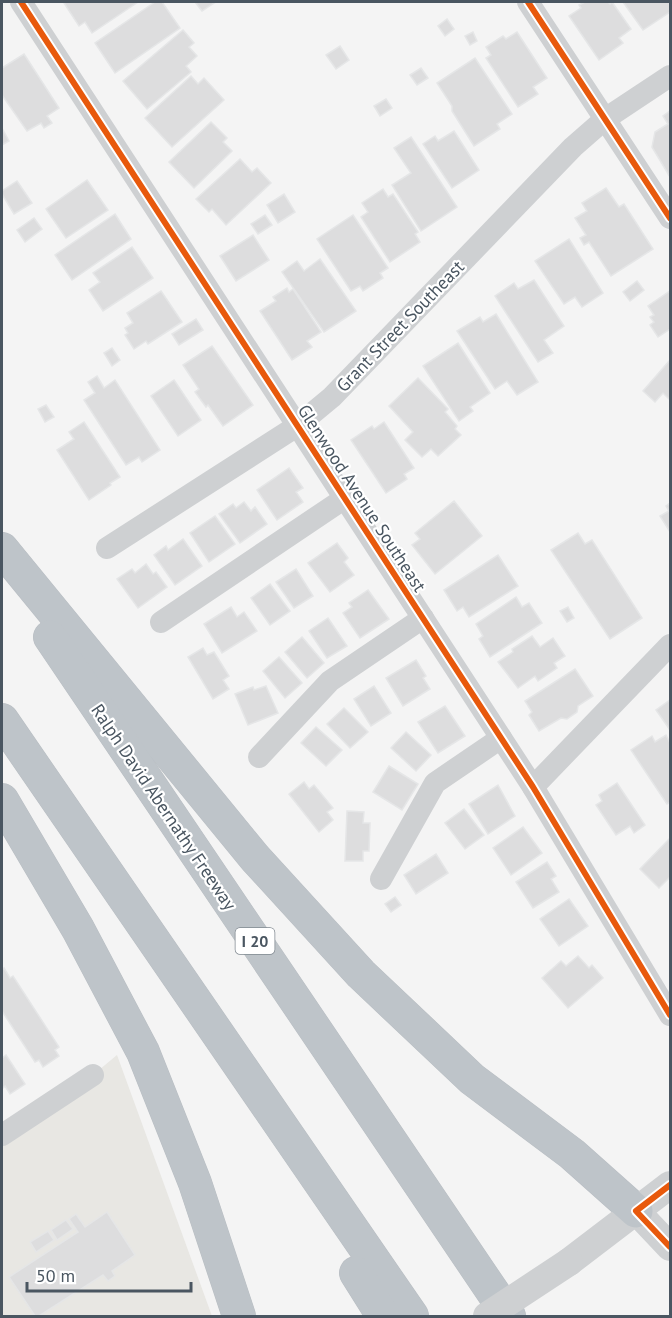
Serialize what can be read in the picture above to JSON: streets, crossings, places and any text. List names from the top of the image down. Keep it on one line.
{"streets":{"highway":["Ralph David Abernathy Freeway","I 20"],"street":["Grant Street Southeast","Glenwood Avenue Southeast"]},"crossings":[["Grant Street Southeast","Glenwood Avenue Southeast"]],"scale_bar":"50 m"}
